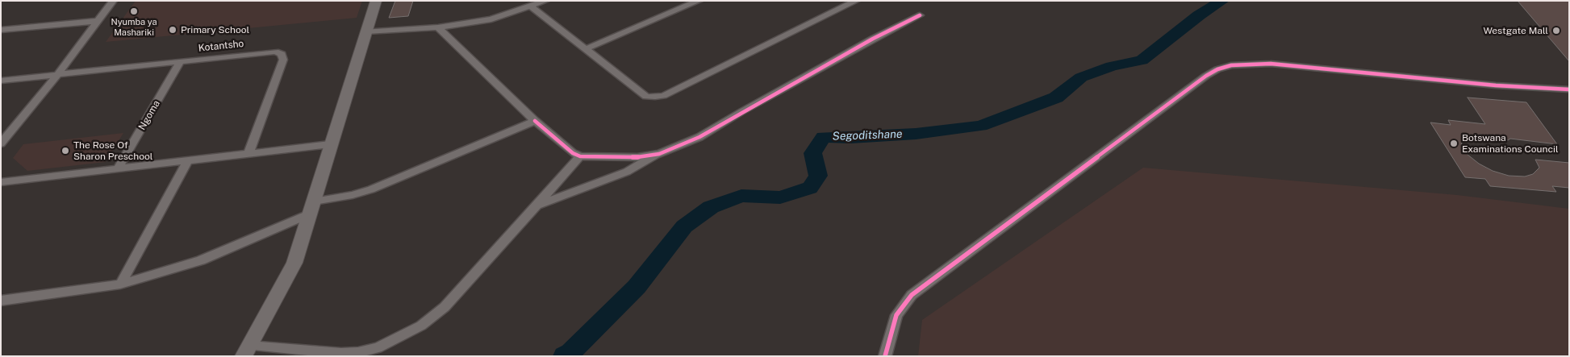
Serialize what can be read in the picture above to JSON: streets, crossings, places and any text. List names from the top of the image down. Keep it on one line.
{"streets":{"street":["Kotantsho","Ngoma"]},"crossings":[["Kotantsho","Ngoma"]],"water":["Segoditshane"],"places":["Nyumba ya Mashariki","Primary School","Westgate Mall","Botswana Examinations Council","The Rose Of Sharon Preschool"]}
